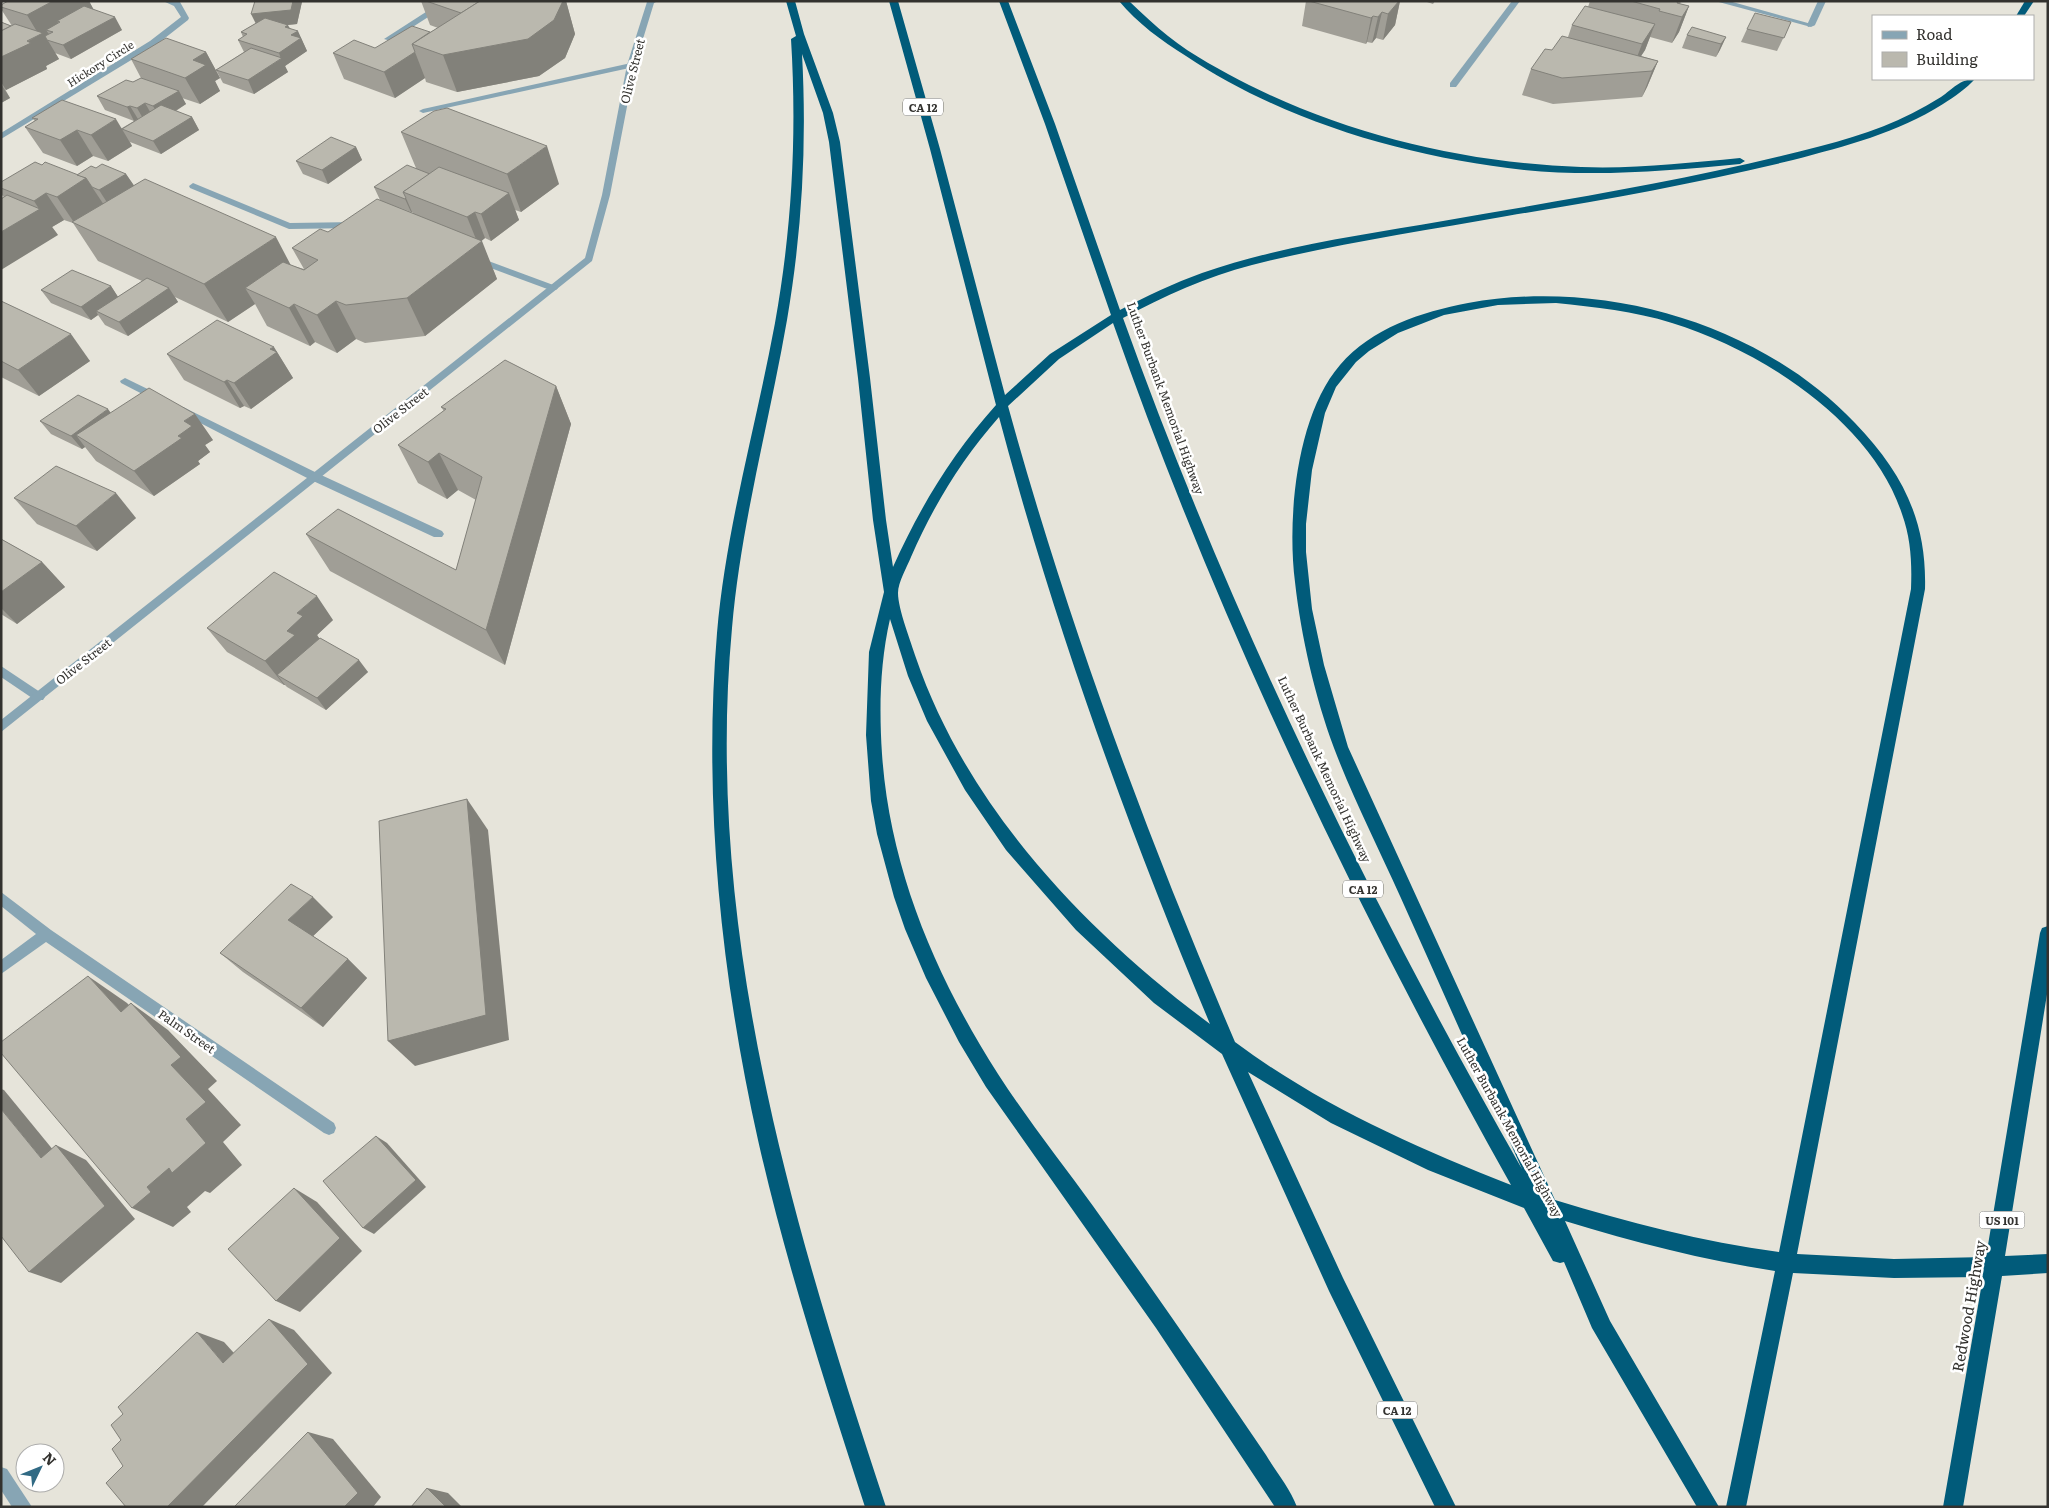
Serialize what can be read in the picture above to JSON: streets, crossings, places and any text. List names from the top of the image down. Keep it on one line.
{"streets":{"highway":["CA 12","Luther Burbank Memorial Highway","US 101","Redwood Highway"],"street":["Hickory Circle","Olive Street","Palm Street"]},"legend":["Road","Building"],"north":"top right"}
